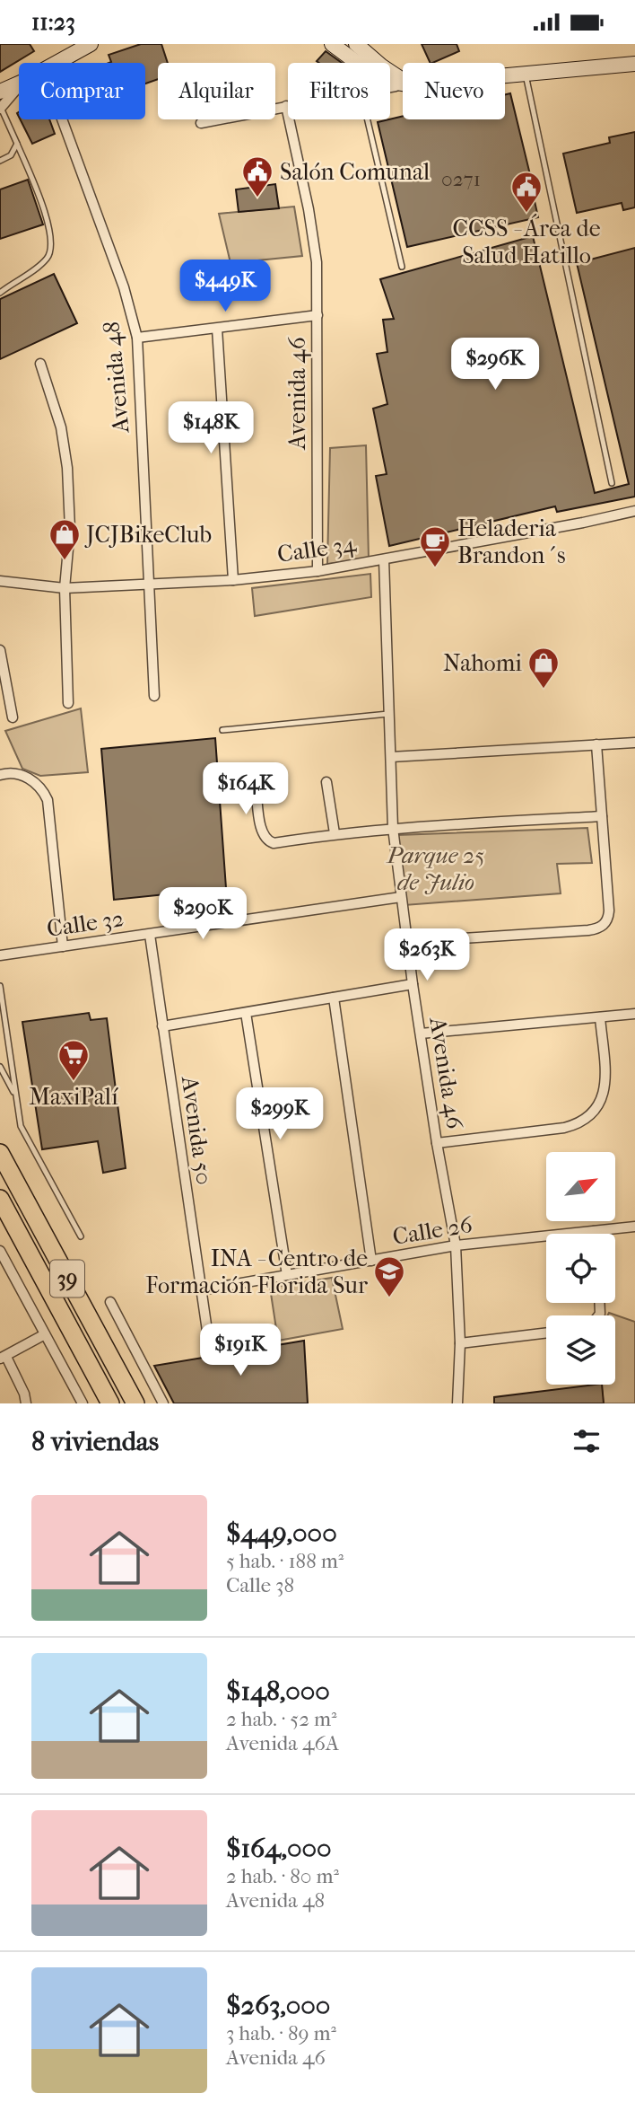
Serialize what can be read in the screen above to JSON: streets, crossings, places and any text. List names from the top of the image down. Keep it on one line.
{"streets":{"highway":["39"],"street":["Avenida 48","Avenida 46","Calle 34","Calle 32","Avenida 50","Calle 26"]},"crossings":[["Avenida 48","Calle 34"],["Avenida 46","Calle 34"],["Avenida 46","Calle 32"],["Avenida 46","Calle 26"],["Calle 32","Avenida 50"],["Avenida 50","Calle 26"]],"parks":["Parque 25 de Julio"],"places":{"public building":["Salón Comunal","CCSS - Área de Salud Hatillo"],"shop":["JCJBikeClub","Nahomi"],"cafe":["Heladeria Brandon´s"],"supermarket":["MaxiPalí"],"school or university":["INA - Centro de Formación Florida Sur"]},"house_numbers":["0271"],"north":"top right","page":{"status":"11:23","chip":["Comprar","Alquilar","Filtros","Nuevo"],"price":["$449K","$296K","$148K","$164K","$290K","$263K","$299K","$191K"],"heading":"8 viviendas","list":[{"name":"$449,000","note":"5 hab. · 188 m² · Calle 38"},{"name":"$148,000","note":"2 hab. · 52 m² · Avenida 46A"},{"name":"$164,000","note":"2 hab. · 80 m² · Avenida 48"},{"name":"$263,000","note":"3 hab. · 89 m² · Avenida 46"}]}}
